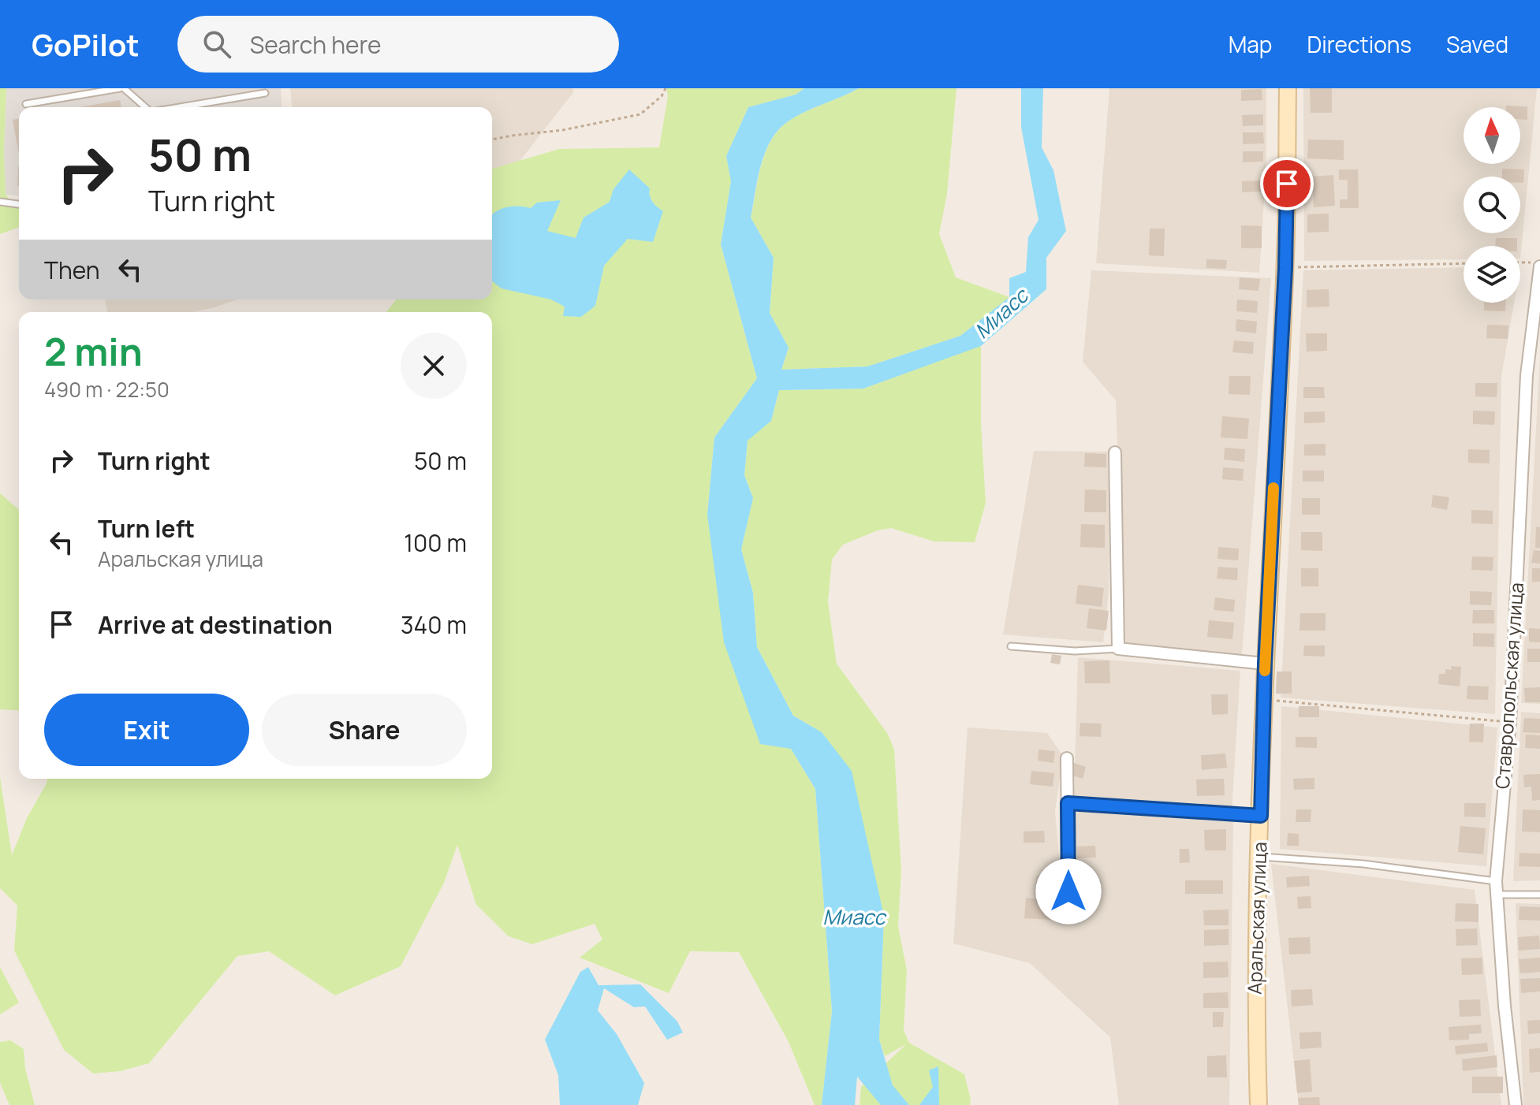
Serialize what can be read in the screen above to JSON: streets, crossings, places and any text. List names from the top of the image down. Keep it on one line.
{"streets":{"street":["Ставропольская улица","Аральская улица"]},"water":["Миасс"],"north":"top","page":{"header":"GoPilot","search":"Search here","nav":["Map","Directions","Saved"],"turn":["50 m","Turn right"],"then":"Then","heading":["2 min","490 m · 22:50"],"list":[{"name":"Turn right","value":"50 m"},{"name":"Turn left","note":"Аральская улица","value":"100 m"},{"name":"Arrive at destination","value":"340 m"}],"buttons":["Exit","Share"]}}
